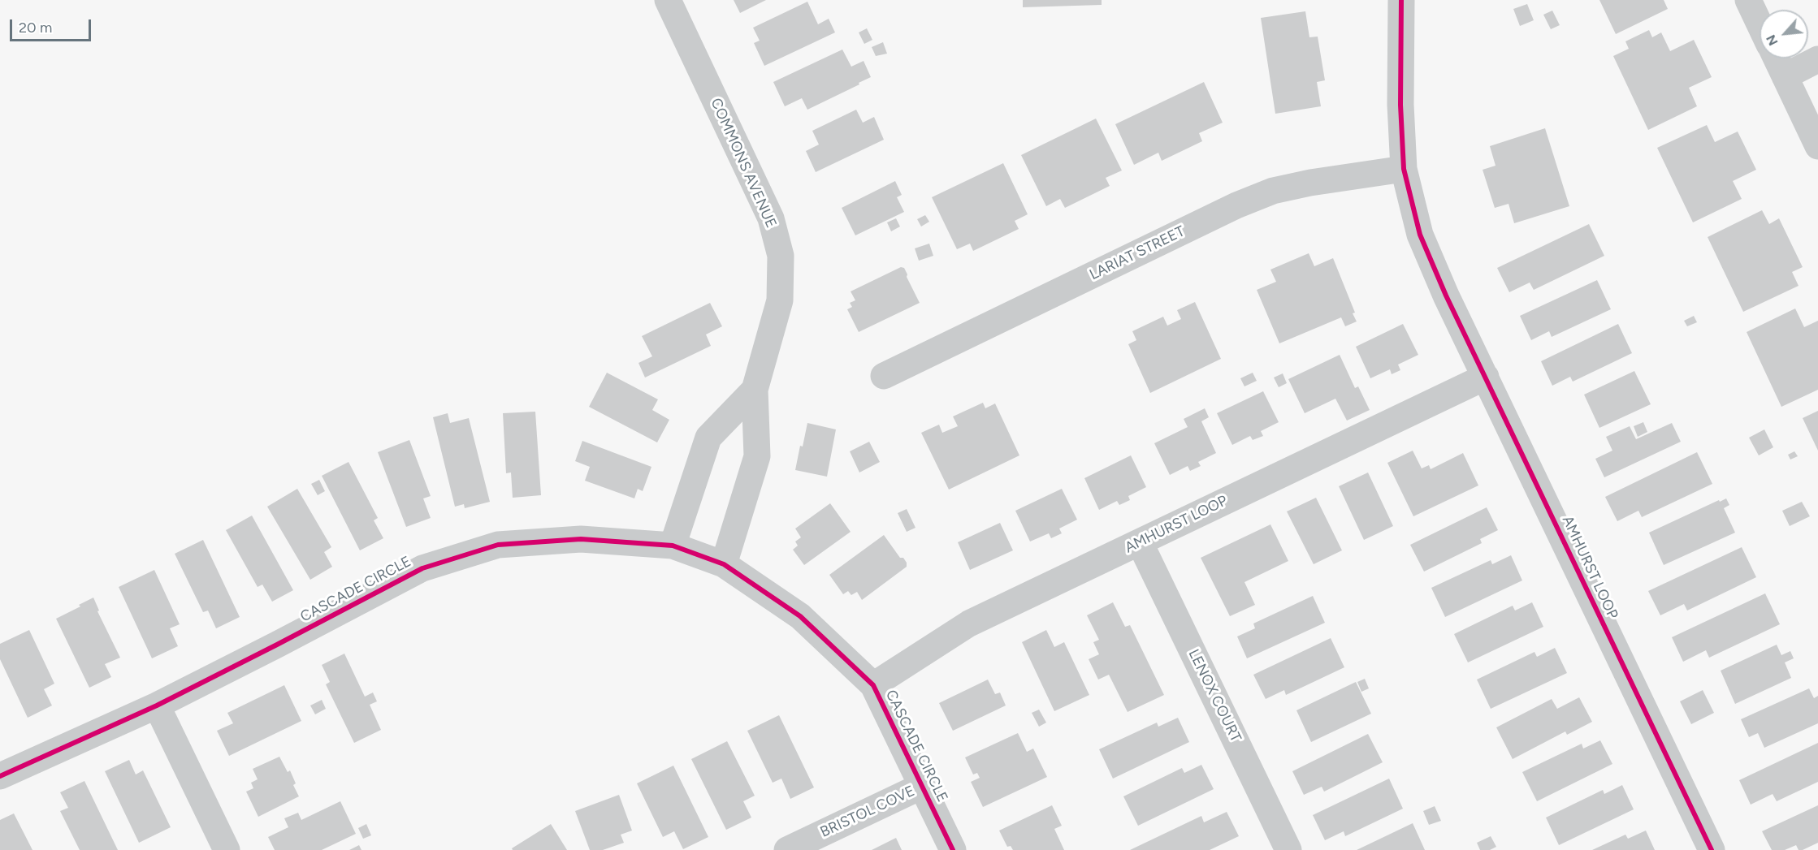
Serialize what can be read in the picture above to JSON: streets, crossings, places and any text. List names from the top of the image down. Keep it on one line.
{"streets":{"street":["COMMONS AVENUE","LARIAT STREET","AMHURST LOOP","CASCADE CIRCLE","LENOX COURT","BRISTOL COVE"]},"crossings":[["COMMONS AVENUE","CASCADE CIRCLE"],["LARIAT STREET","AMHURST LOOP"],["AMHURST LOOP","CASCADE CIRCLE"],["AMHURST LOOP","LENOX COURT"],["CASCADE CIRCLE","BRISTOL COVE"]],"scale_bar":"20 m","north":"bottom left"}
